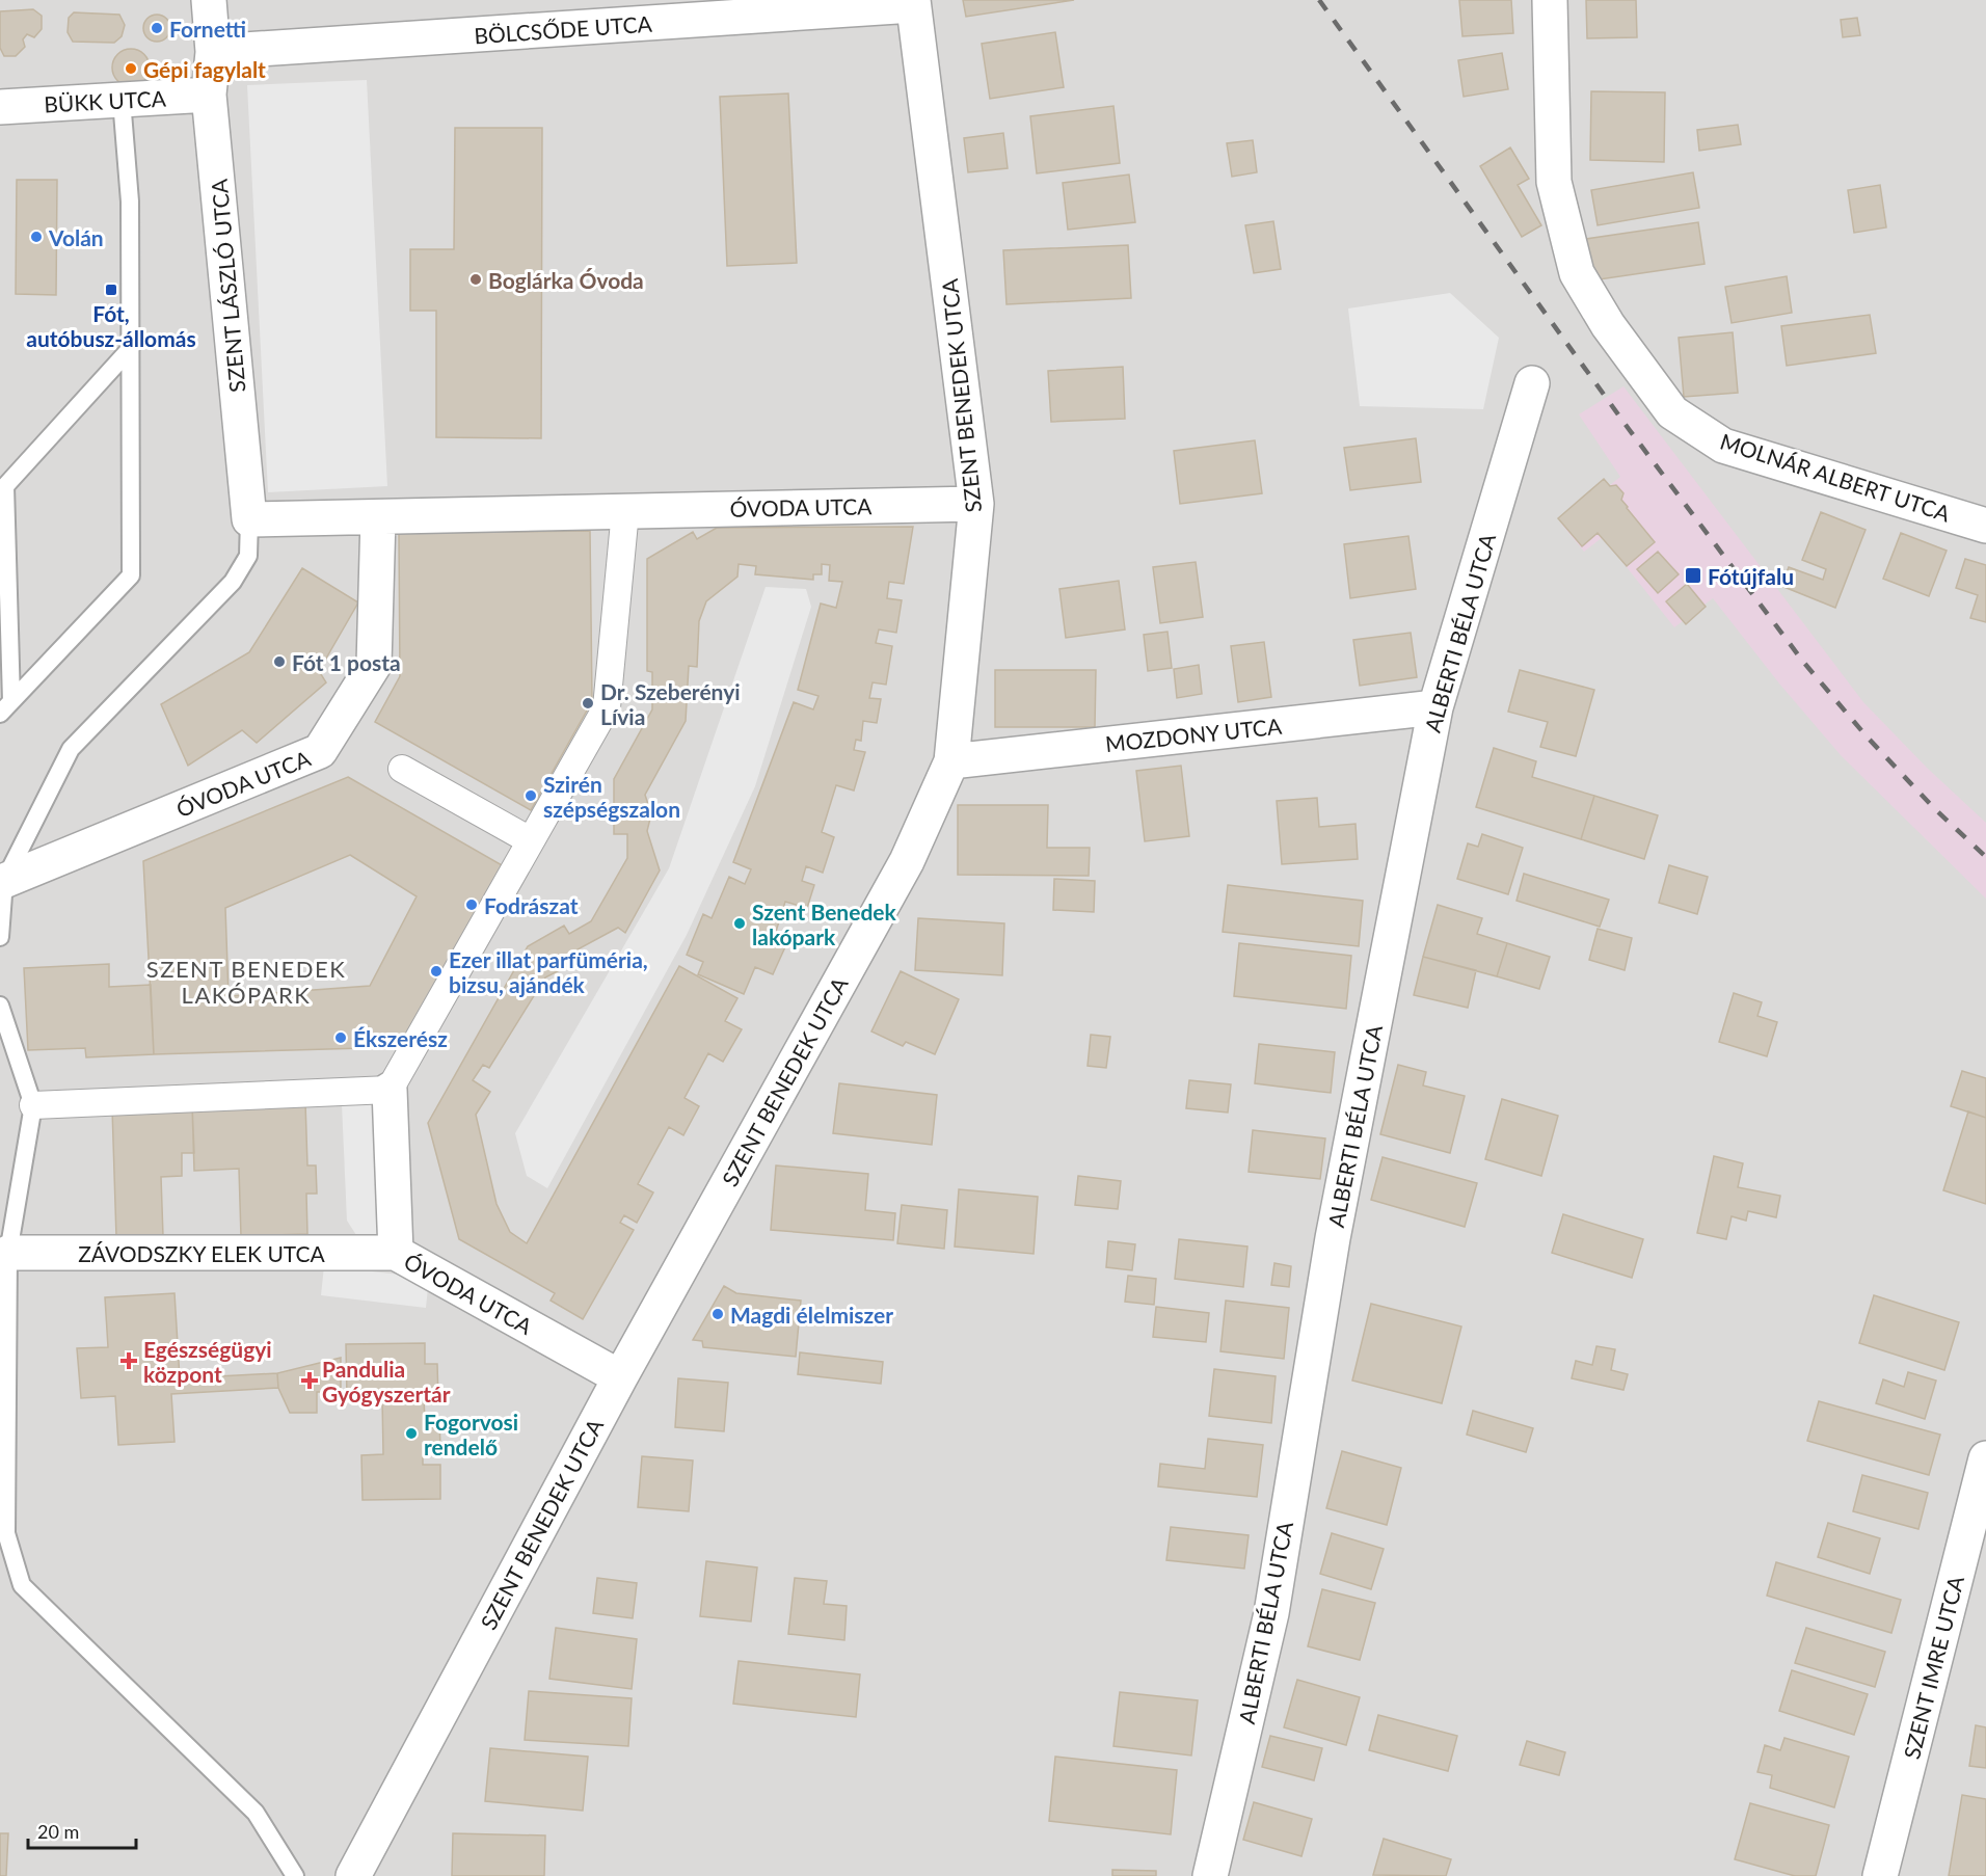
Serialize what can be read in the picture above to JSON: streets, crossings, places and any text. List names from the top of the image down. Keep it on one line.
{"streets":{"street":["BÖLCSŐDE UTCA","BÜKK UTCA","SZENT LÁSZLÓ UTCA","SZENT BENEDEK UTCA","MOLNÁR ALBERT UTCA","ÓVODA UTCA","ALBERTI BÉLA UTCA","MOZDONY UTCA","ZÁVODSZKY ELEK UTCA","SZENT IMRE UTCA"]},"crossings":[["BÖLCSŐDE UTCA","SZENT LÁSZLÓ UTCA"],["BÖLCSŐDE UTCA","SZENT BENEDEK UTCA"],["BÜKK UTCA","SZENT LÁSZLÓ UTCA"],["SZENT LÁSZLÓ UTCA","ÓVODA UTCA"],["SZENT BENEDEK UTCA","ÓVODA UTCA"],["SZENT BENEDEK UTCA","MOZDONY UTCA"],["ÓVODA UTCA","ZÁVODSZKY ELEK UTCA"],["ALBERTI BÉLA UTCA","MOZDONY UTCA"]],"districts":["SZENT BENEDEK LAKÓPARK"],"places":{"other":["Fornetti","Gépi fagylalt","Volán","Boglárka Óvoda","Fót 1 posta","Dr. Szeberényi Lívia","Szirén szépségszalon","Fodrászat","Szent Benedek lakópark","Ezer illat parfüméria, bizsu, ajándék","Ékszerész","Magdi élelmiszer","Fogorvosi rendelő"],"transit":["Fót, autóbusz-állomás","Fótújfalu"],"health":["Egészségügyi központ","Pandulia Gyógyszertár"]},"scale_bar":"20 m"}
